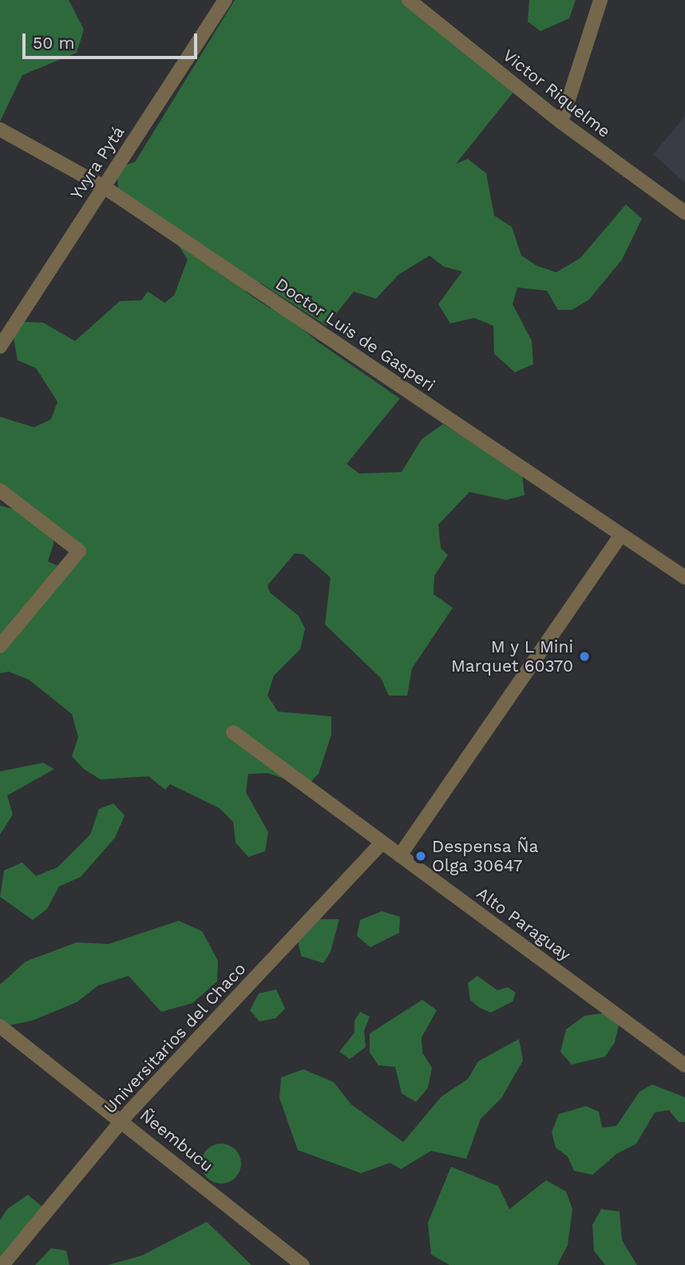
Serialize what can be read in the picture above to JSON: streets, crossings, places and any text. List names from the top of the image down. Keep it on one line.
{"streets":{"street":["Victor Riquelme","Yvyra Pytá","Doctor Luis de Gasperi","Alto Paraguay","Universitarios del Chaco","Ñeembucu"]},"crossings":[["Yvyra Pytá","Doctor Luis de Gasperi"],["Alto Paraguay","Universitarios del Chaco"],["Universitarios del Chaco","Ñeembucu"]],"places":["M y L Mini Marquet 60370","Despensa Ña Olga 30647"],"scale_bar":"50 m"}
